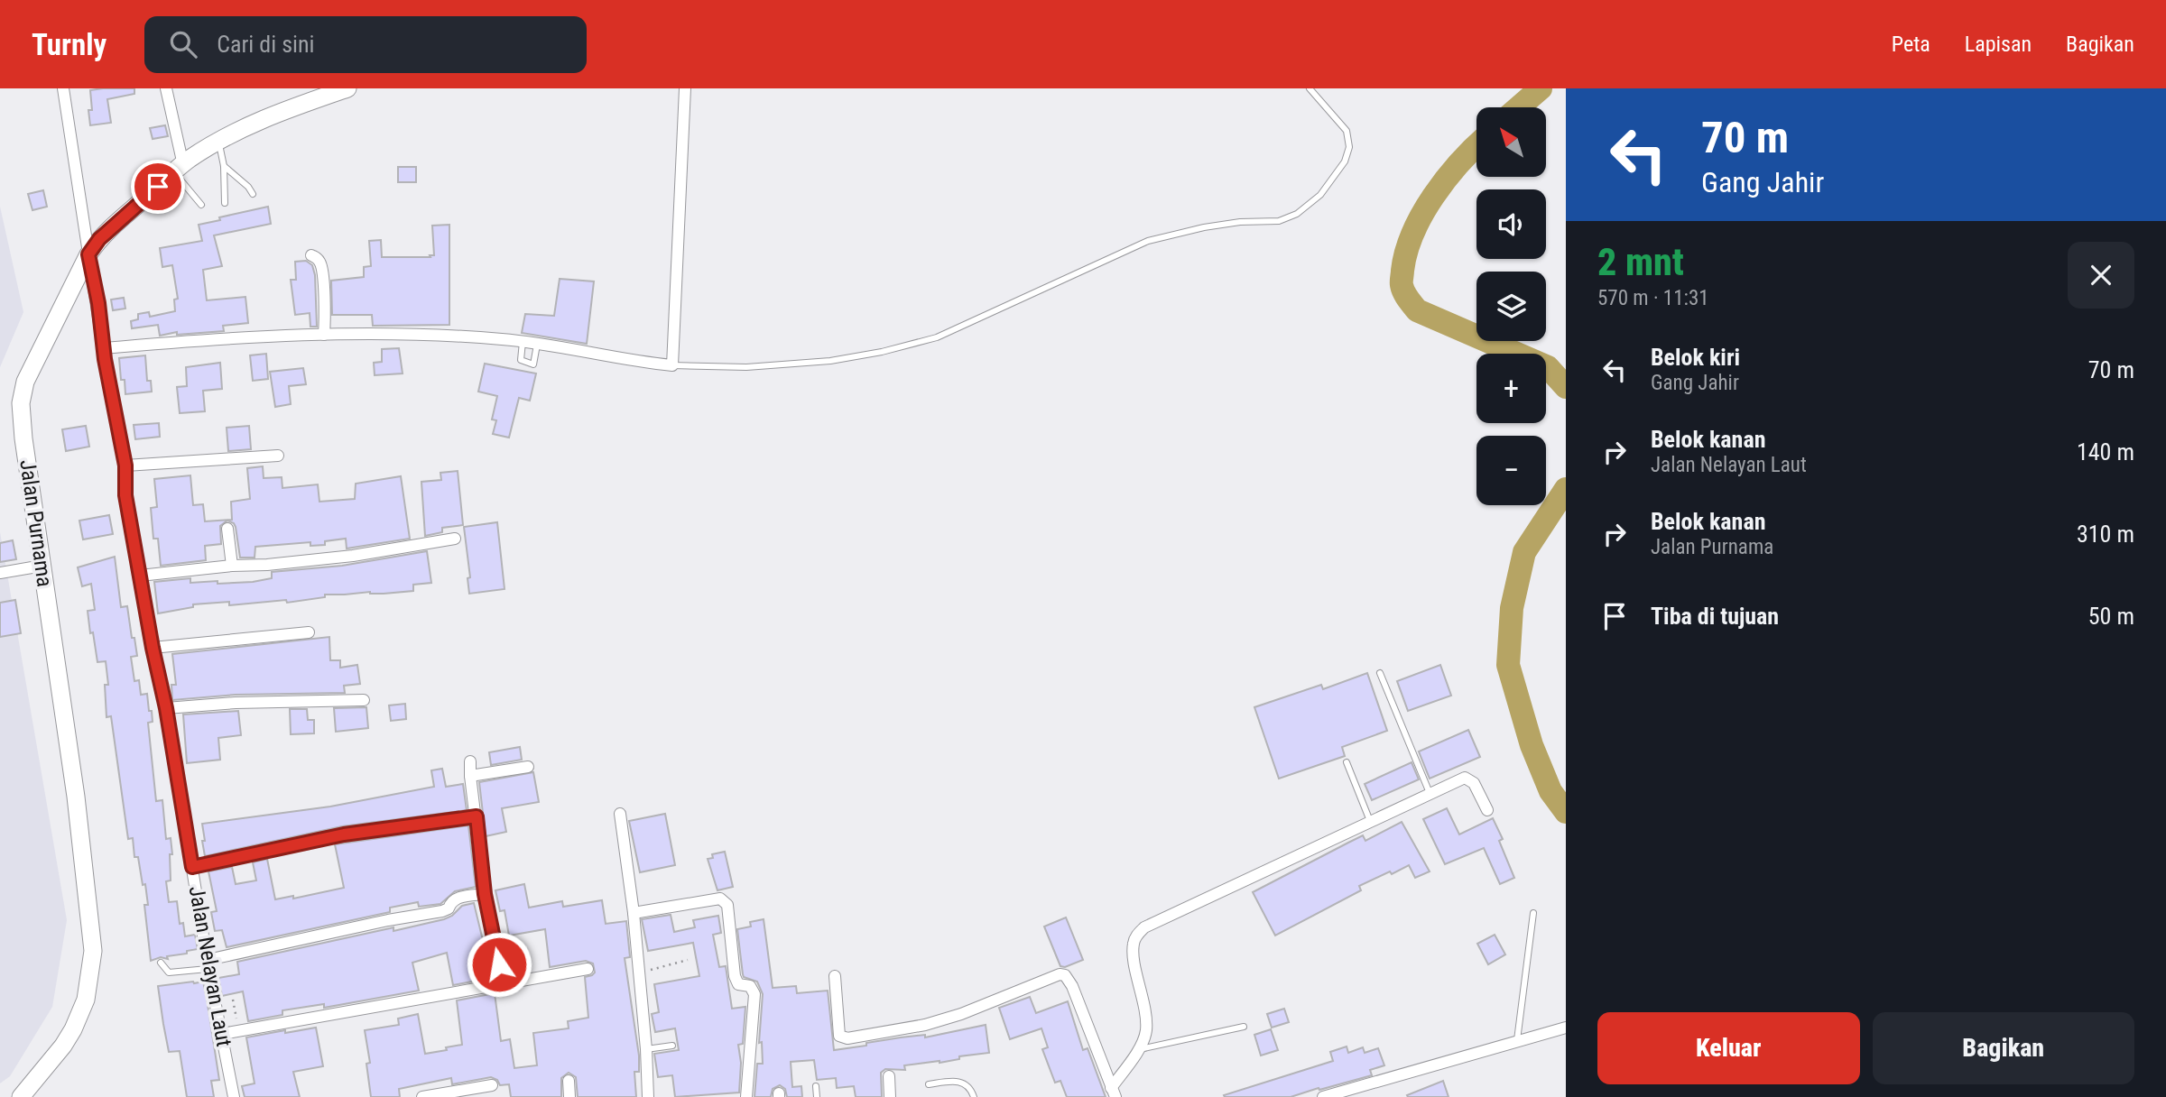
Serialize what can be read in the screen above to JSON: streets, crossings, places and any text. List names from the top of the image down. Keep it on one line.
{"streets":{"main road":["Jalan Purnama"],"street":["Jalan Nelayan Laut"]},"crossings":[["Jalan Purnama","Jalan Nelayan Laut"]],"north":"top left","page":{"header":"Turnly","search":"Cari di sini","nav":["Peta","Lapisan","Bagikan"],"turn":["70 m","Gang Jahir"],"map_buttons":["+","−"],"heading":["2 mnt","570 m · 11:31"],"list":[{"name":"Belok kiri","note":"Gang Jahir","value":"70 m"},{"name":"Belok kanan","note":"Jalan Nelayan Laut","value":"140 m"},{"name":"Belok kanan","note":"Jalan Purnama","value":"310 m"},{"name":"Tiba di tujuan","value":"50 m"}],"buttons":["Keluar","Bagikan"]}}
